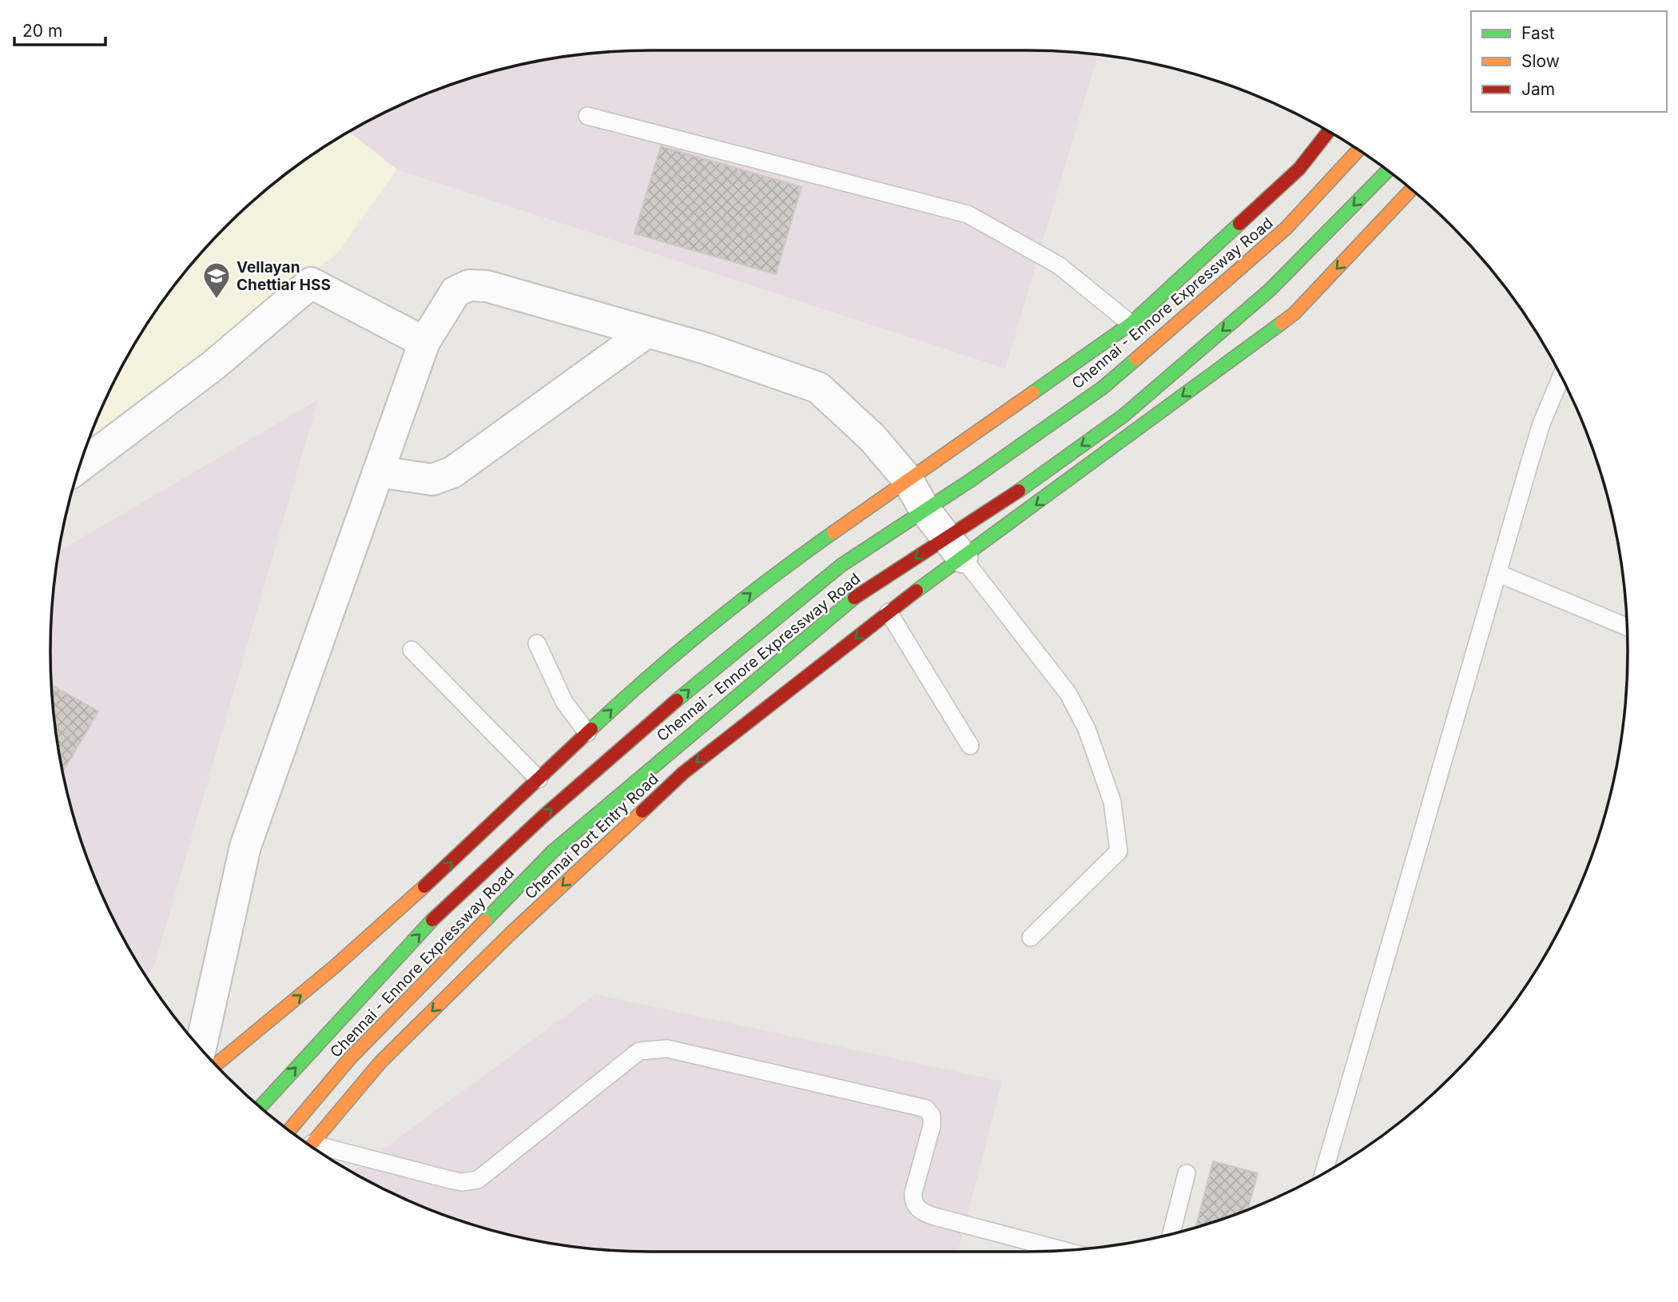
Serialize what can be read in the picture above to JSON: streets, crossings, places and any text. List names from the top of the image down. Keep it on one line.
{"streets":{"street":["Chennai - Ennore Expressway Road","Chennai Port Entry Road"]},"crossings":[["Chennai - Ennore Expressway Road","Chennai Port Entry Road"]],"places":{"school or university":["Vellayan Chettiar HSS"]},"legend":["Fast","Slow","Jam"],"scale_bar":"20 m"}
